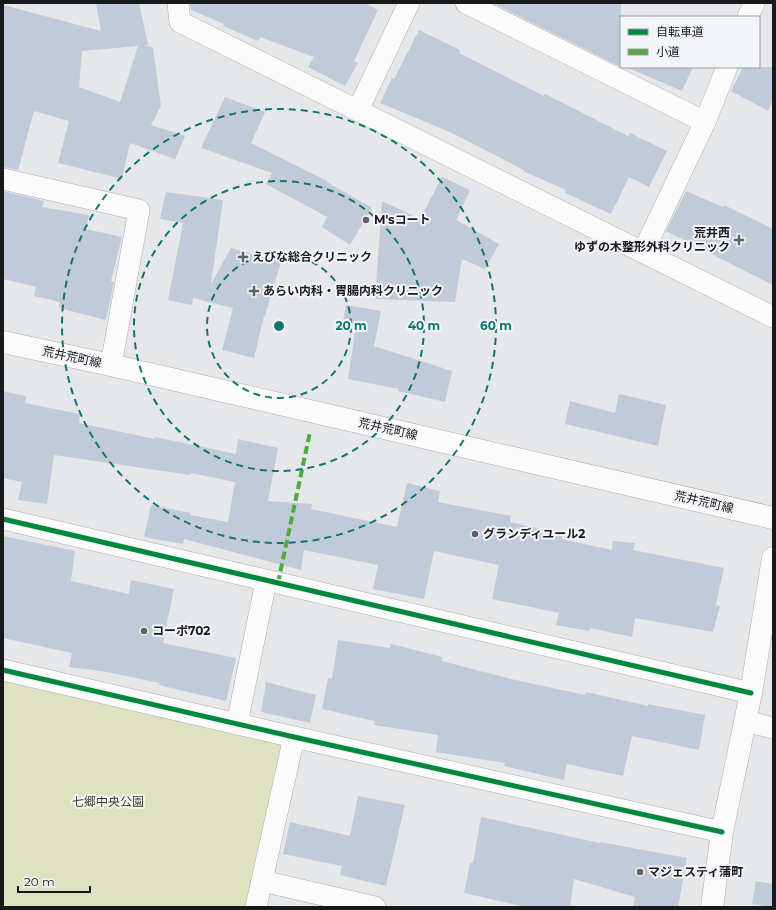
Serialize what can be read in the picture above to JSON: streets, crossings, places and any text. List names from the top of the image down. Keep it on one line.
{"streets":{"main road":["荒井荒町線"]},"parks":["七郷中央公園"],"places":{"other":["M'sコート","グランディユール2","コーポ702","マジェスティ蒲町"],"health":["荒井西 ゆずの木整形外科クリニック","えびな総合クリニック","あらい内科・胃腸内科クリニック"]},"legend":["自転車道","小道"],"scale_bar":"20 m","rings":["20 m","40 m","60 m"]}
